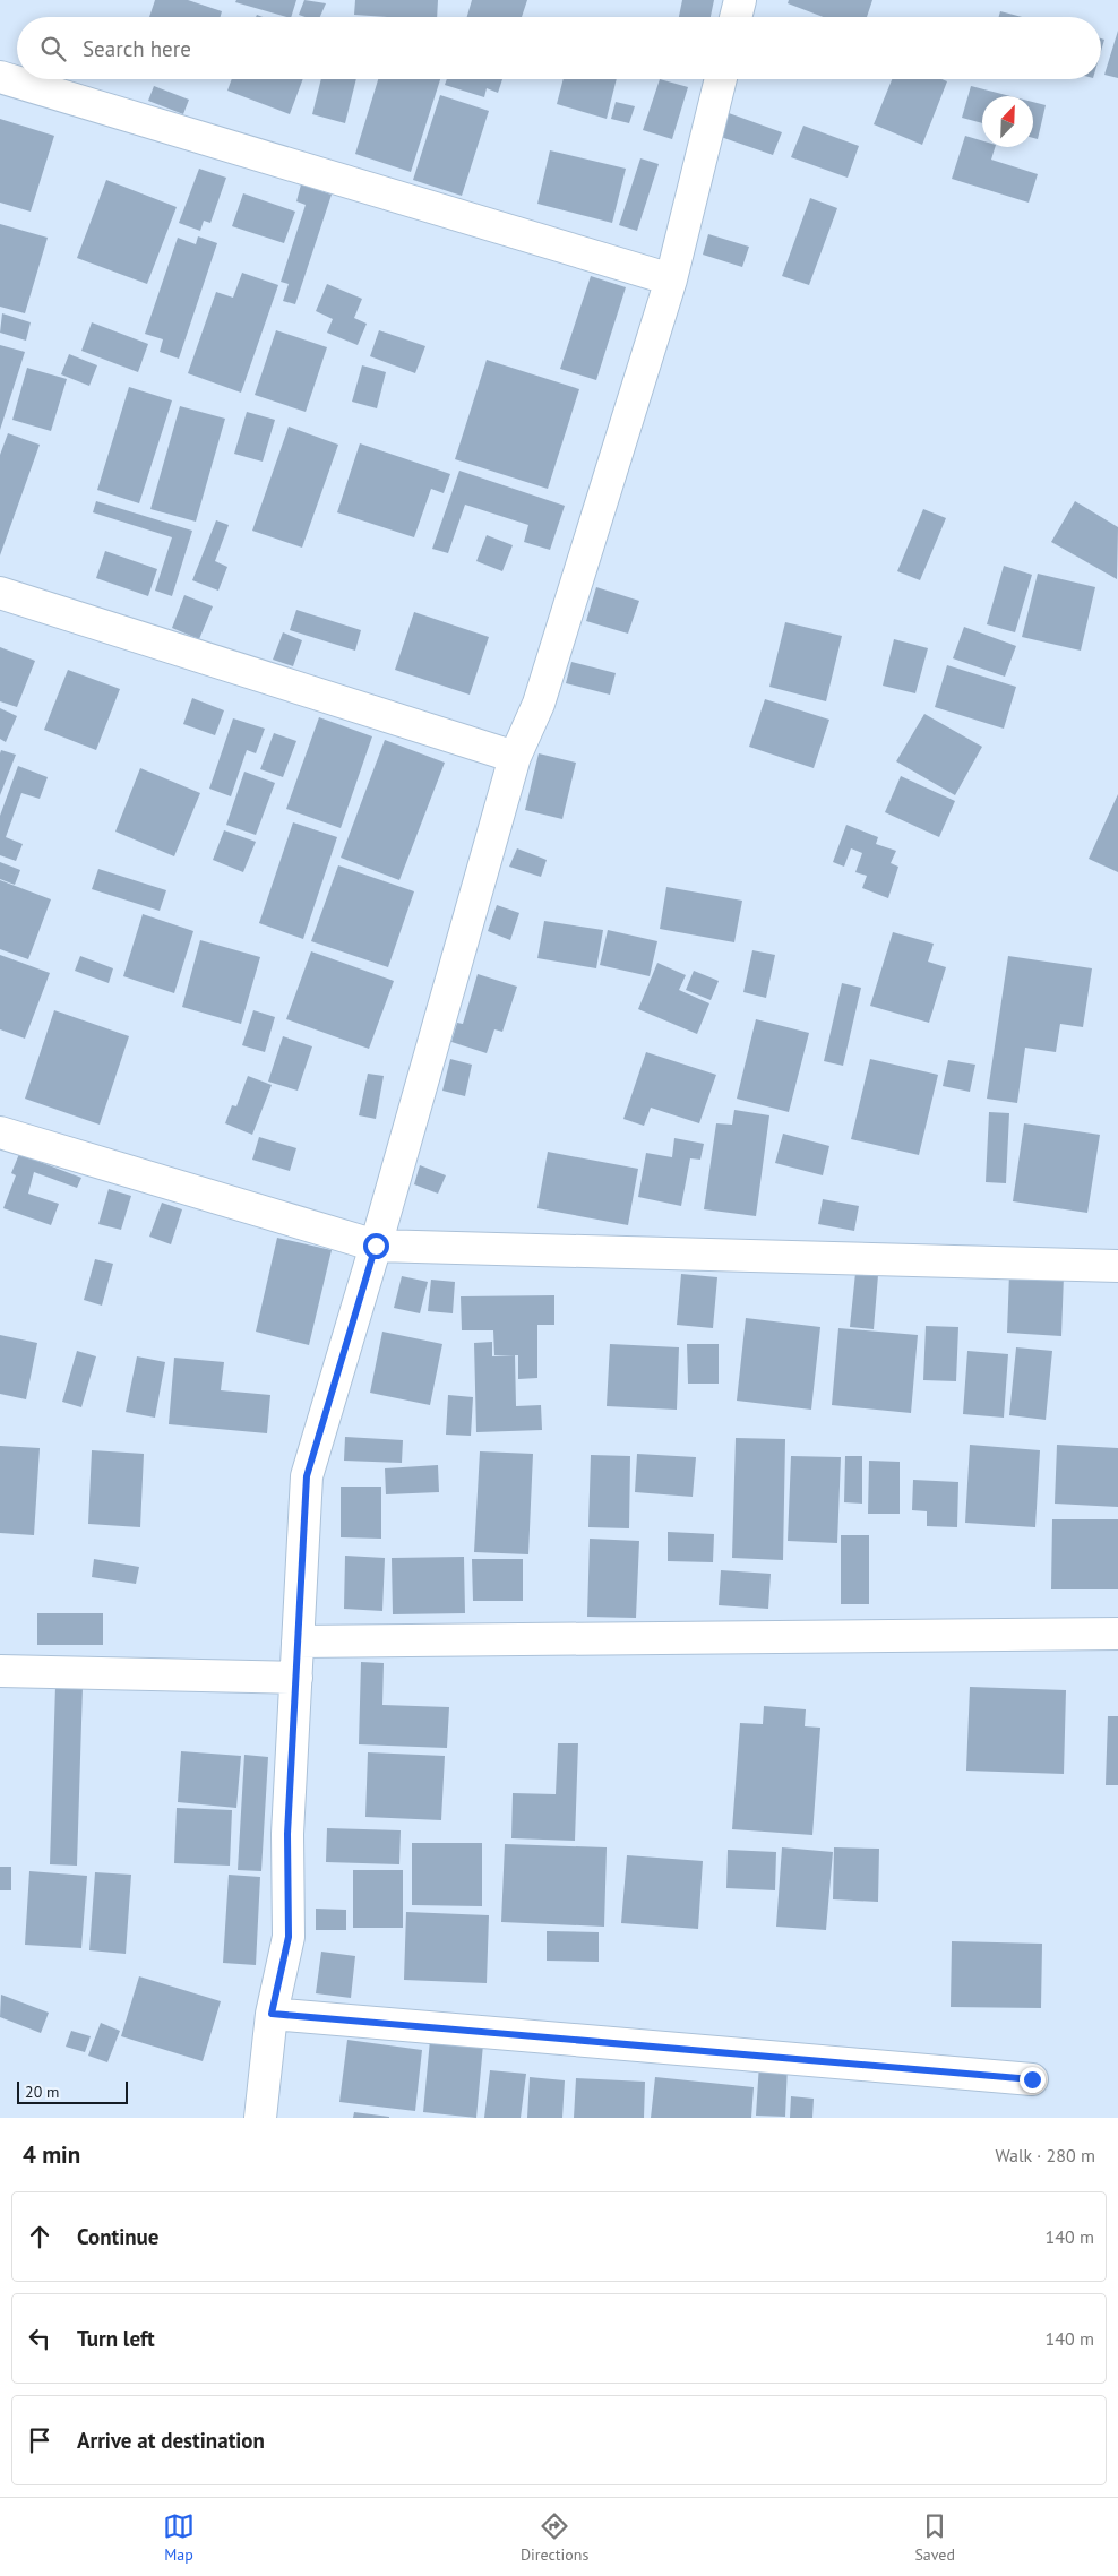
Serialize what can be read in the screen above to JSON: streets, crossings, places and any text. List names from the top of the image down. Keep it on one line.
{"scale_bar":"20 m","north":"top right","page":{"search":"Search here","scale":"20 m","heading":["4 min","Walk · 280 m"],"list":[["Continue","140 m"],["Turn left","140 m"],"Arrive at destination"],"nav":["Map","Directions","Saved"]}}
